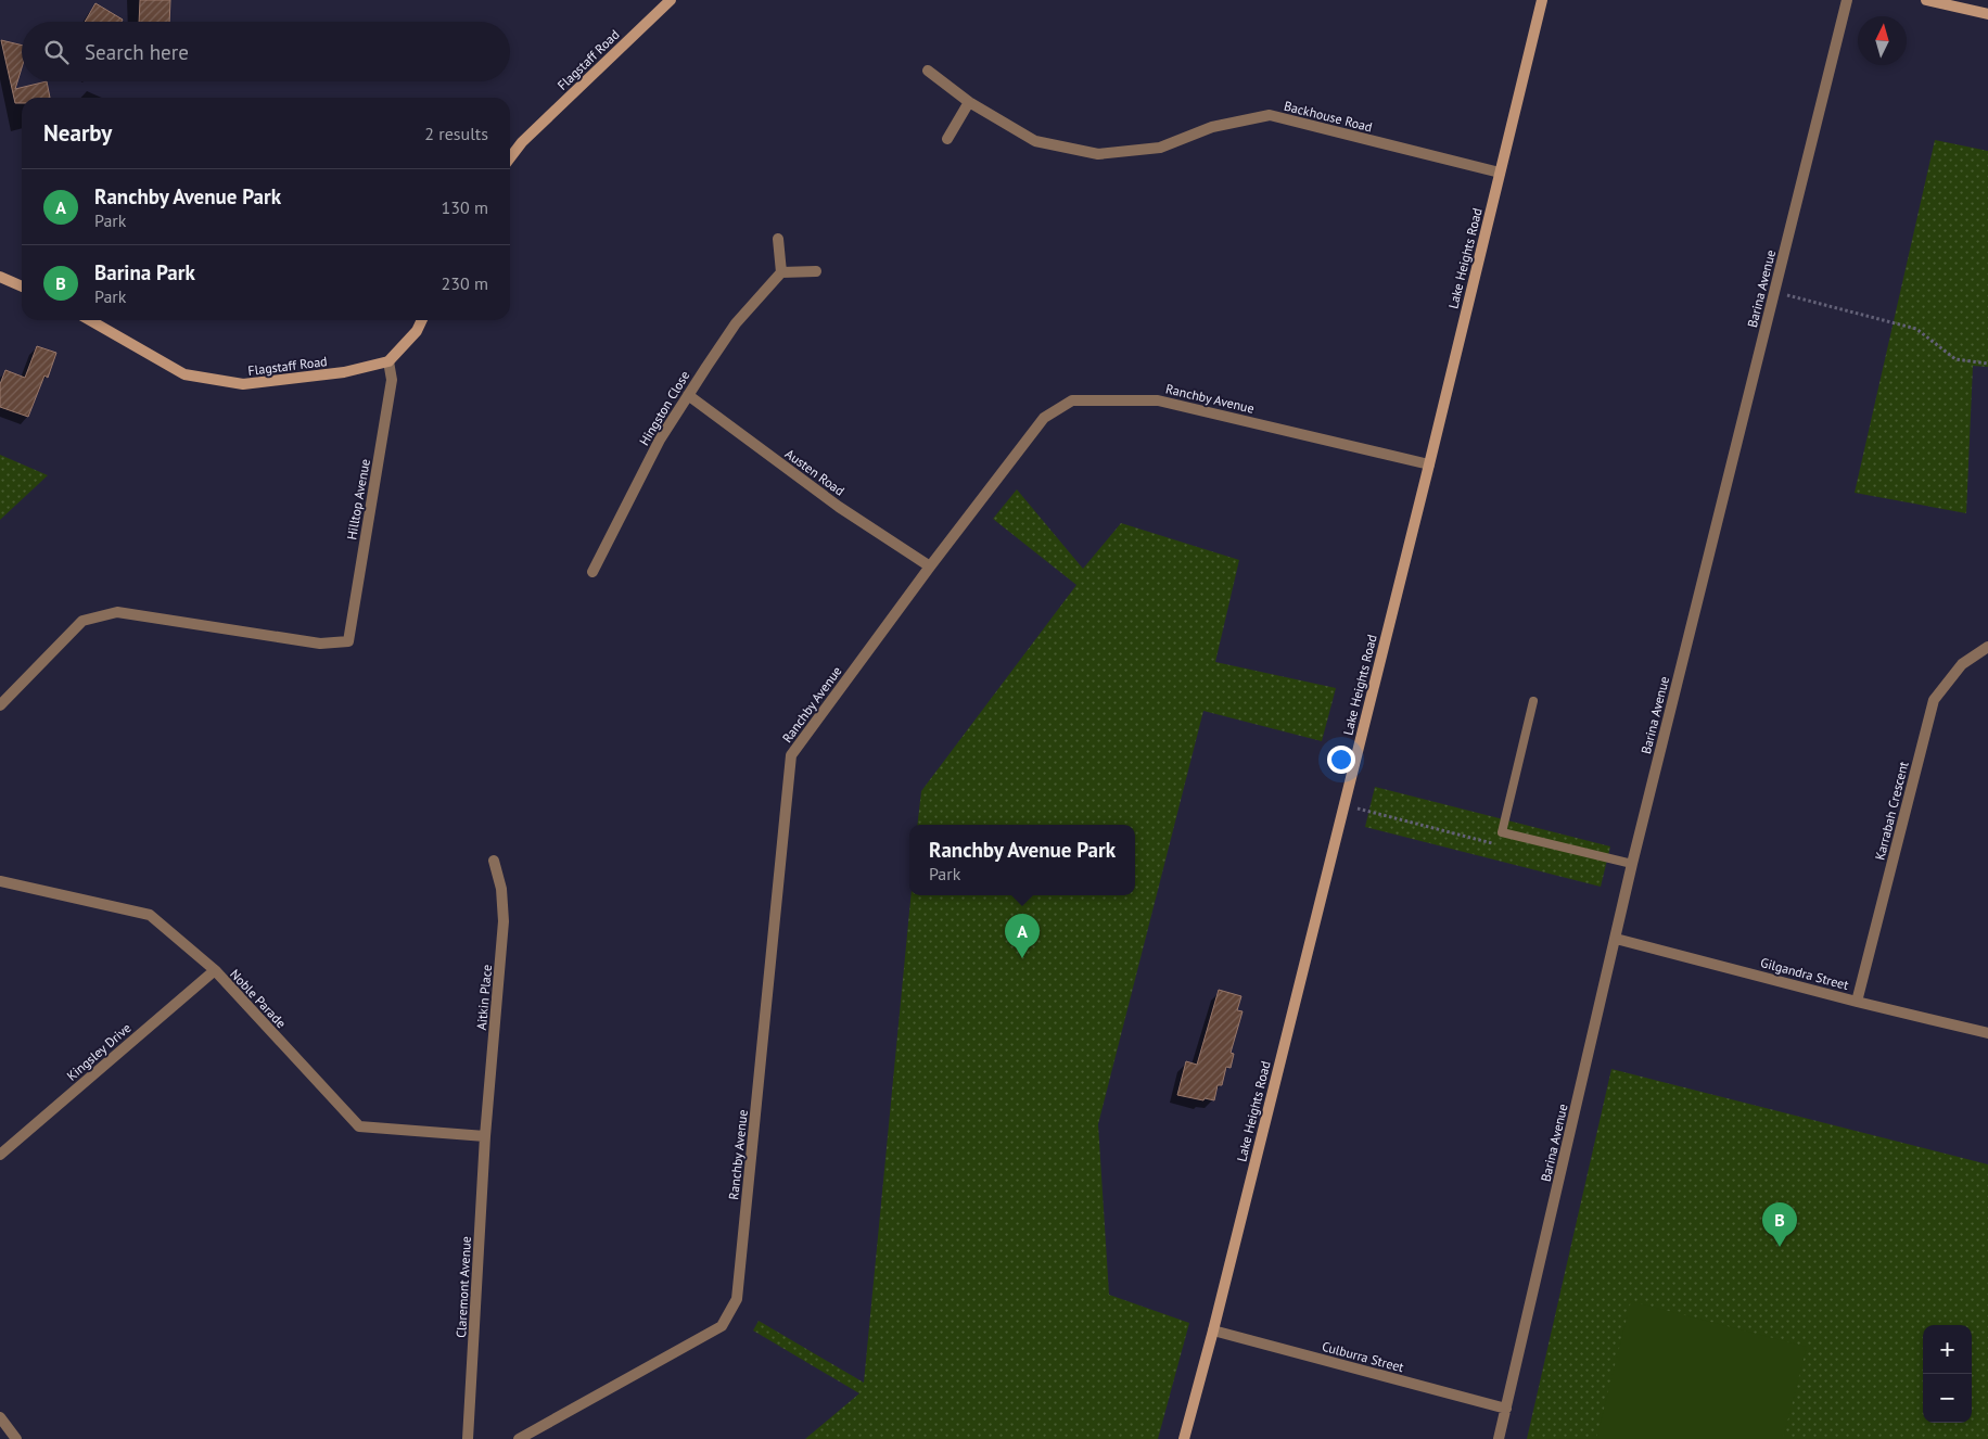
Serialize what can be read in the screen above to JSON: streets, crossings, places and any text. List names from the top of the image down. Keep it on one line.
{"streets":{"main road":["Flagstaff Road","Lake Heights Road"],"street":["Backhouse Road","Barina Avenue","Ranchby Avenue","Hingston Close","Austen Road","Hilltop Avenue","Karrabah Crescent","Gilgandra Street","Aitkin Place","Noble Parade","Kingsley Drive","Claremont Avenue","Culburra Street"]},"crossings":[["Flagstaff Road","Hilltop Avenue"],["Backhouse Road","Lake Heights Road"],["Lake Heights Road","Ranchby Avenue"],["Lake Heights Road","Culburra Street"],["Barina Avenue","Gilgandra Street"],["Barina Avenue","Culburra Street"],["Ranchby Avenue","Austen Road"],["Hingston Close","Austen Road"],["Karrabah Crescent","Gilgandra Street"],["Aitkin Place","Noble Parade"],["Aitkin Place","Claremont Avenue"],["Noble Parade","Kingsley Drive"],["Noble Parade","Claremont Avenue"]],"north":"top","page":{"search":"Search here","heading":["Nearby","2 results"],"list":[{"mark":"A","name":"Ranchby Avenue Park","note":"Park","value":"130 m"},{"mark":"B","name":"Barina Park","note":"Park","value":"230 m"}],"popup":["Ranchby Avenue Park","Park"],"pins":["A","B"],"map_buttons":["+","−"]}}
